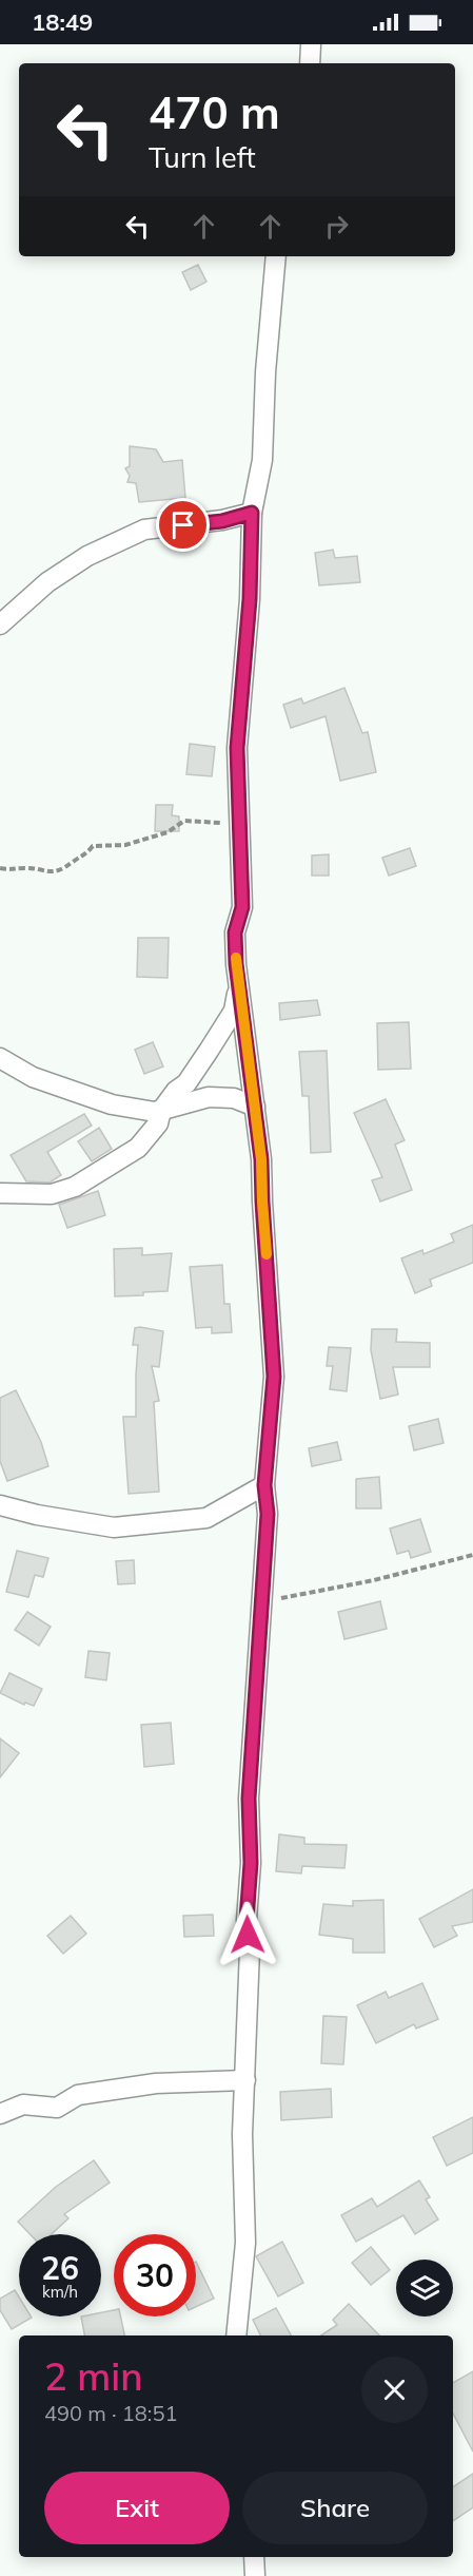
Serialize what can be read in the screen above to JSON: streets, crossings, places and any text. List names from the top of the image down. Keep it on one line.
{"page":{"status":"18:49","turn":["470 m","Turn left"],"speed":"26 km/h","limit":"30","heading":["2 min","490 m · 18:51"],"buttons":["Exit","Share"]}}
